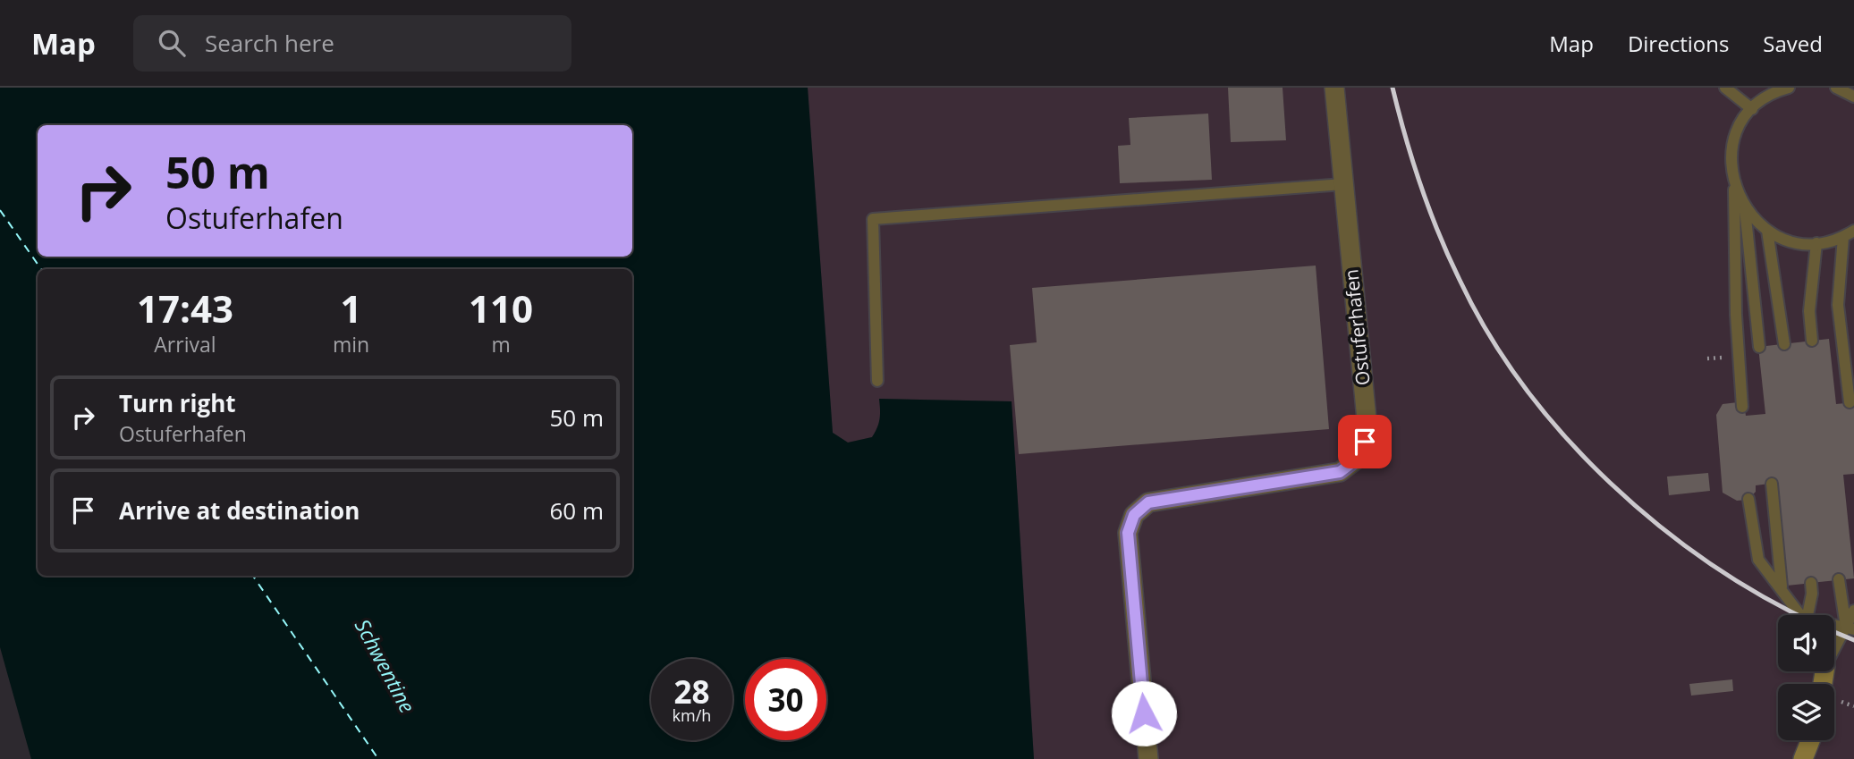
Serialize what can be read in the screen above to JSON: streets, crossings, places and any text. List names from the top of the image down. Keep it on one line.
{"streets":{"street":["Ostuferhafen"]},"water":["Schwentine"],"page":{"header":"Map","search":"Search here","nav":["Map","Directions","Saved"],"turn":["50 m","Ostuferhafen"],"eta":["17:43","Arrival","1","min","110","m"],"list":[{"name":"Turn right","note":"Ostuferhafen","value":"50 m"},{"name":"Arrive at destination","value":"60 m"}],"speed":"28 km/h","limit":"30"}}
